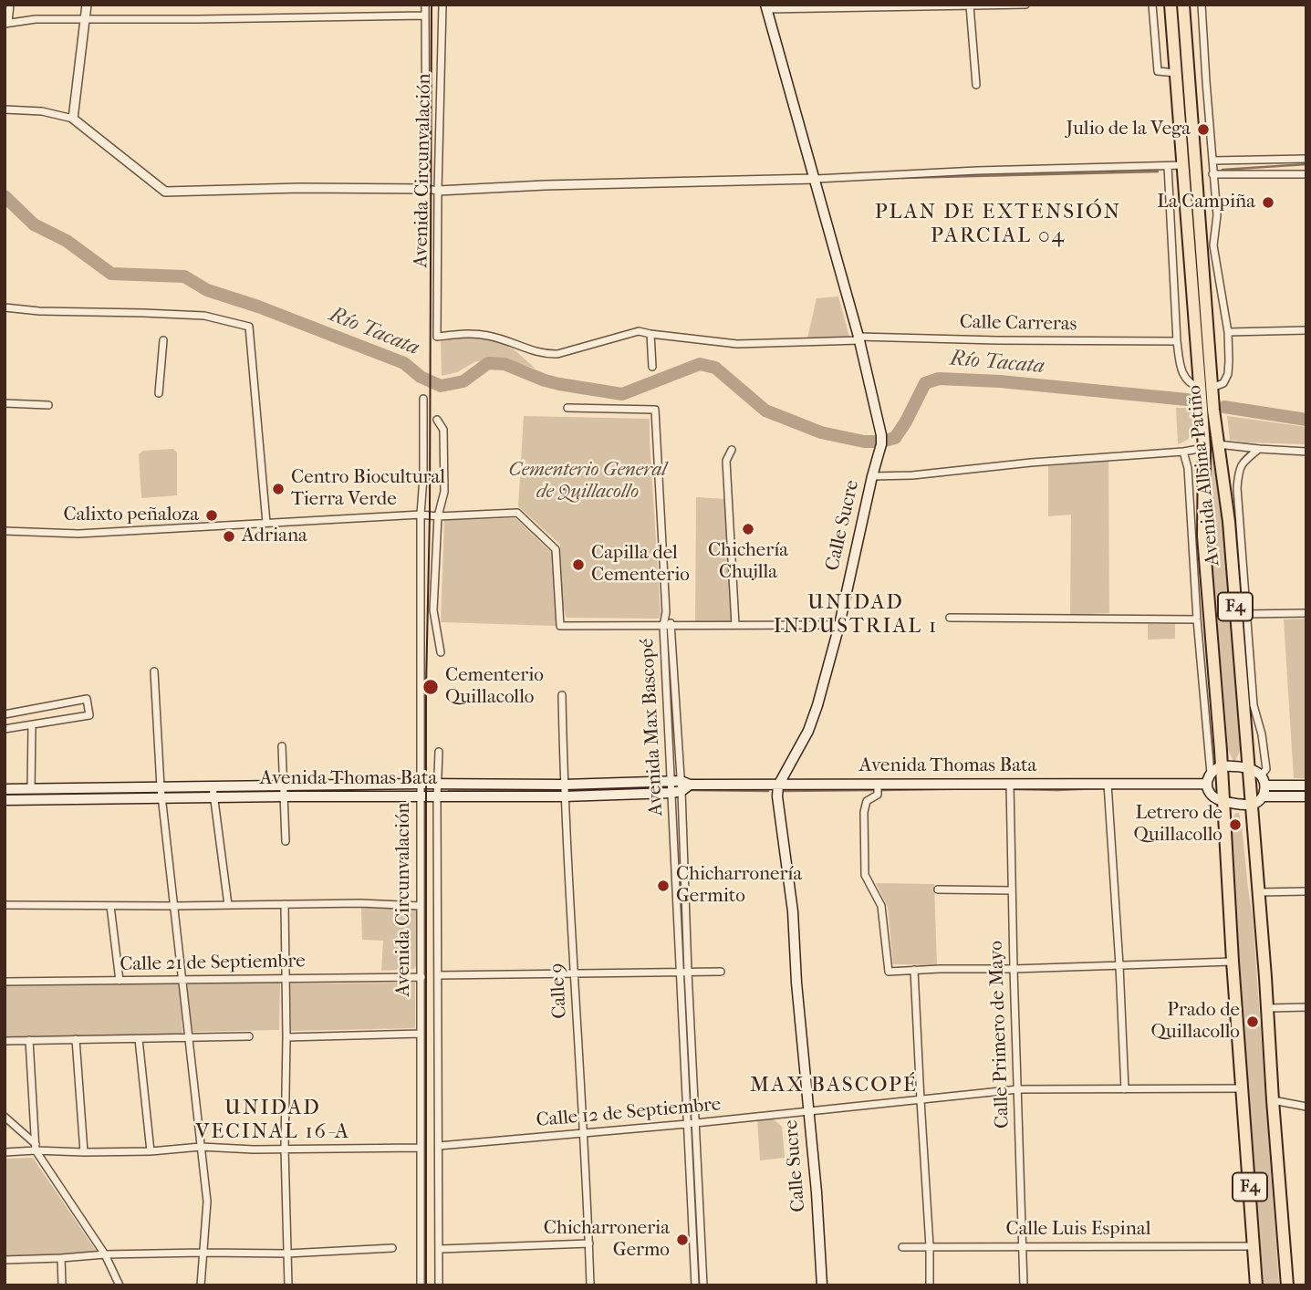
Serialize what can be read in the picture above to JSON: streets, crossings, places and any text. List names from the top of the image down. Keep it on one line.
{"streets":{"highway":["Avenida Albina Patiño","F4"],"main road":["Calle Sucre","Avenida Thomas Bata"],"street":["Avenida Circunvalación","Calle Carreras","Avenida Max Bascopé","Calle 21 de Septiembre","Calle 9","Calle Primero de Mayo","Calle 12 de Septiembre","Calle Luis Espinal"]},"crossings":[["Avenida Circunvalación","Calle Carreras"],["Avenida Circunvalación","Avenida Thomas Bata"],["Avenida Circunvalación","Calle 21 de Septiembre"],["Avenida Circunvalación","Calle 12 de Septiembre"],["Calle Carreras","Calle Sucre"],["Avenida Albina Patiño","Calle 12 de Septiembre"],["Avenida Albina Patiño","Calle Luis Espinal"],["Calle Sucre","Avenida Thomas Bata"],["Calle Sucre","Calle 12 de Septiembre"],["Avenida Max Bascopé","Avenida Thomas Bata"],["Avenida Max Bascopé","Calle 12 de Septiembre"],["Avenida Thomas Bata","Calle 9"],["Avenida Thomas Bata","Calle Primero de Mayo"],["Calle 9","Calle 12 de Septiembre"],["Calle Primero de Mayo","Calle 12 de Septiembre"],["Calle Primero de Mayo","Calle Luis Espinal"]],"districts":["PLAN DE EXTENSIÓN PARCIAL 04","UNIDAD INDUSTRIAL 1","MAX BASCOPÉ","UNIDAD VECINAL 16-A"],"water":["Río Tacata"],"parks":["Cementerio General de Quillacollo"],"places":["Julio de la Vega","La Campiña","Centro Biocultural Tierra Verde","Calixto peñaloza","Chichería Chujlla","Adriana","Capilla del Cementerio","Cementerio Quillacollo","Letrero de Quillacollo","Chicharronería Germito","Prado de Quillacollo","Chicharroneria Germo"]}
